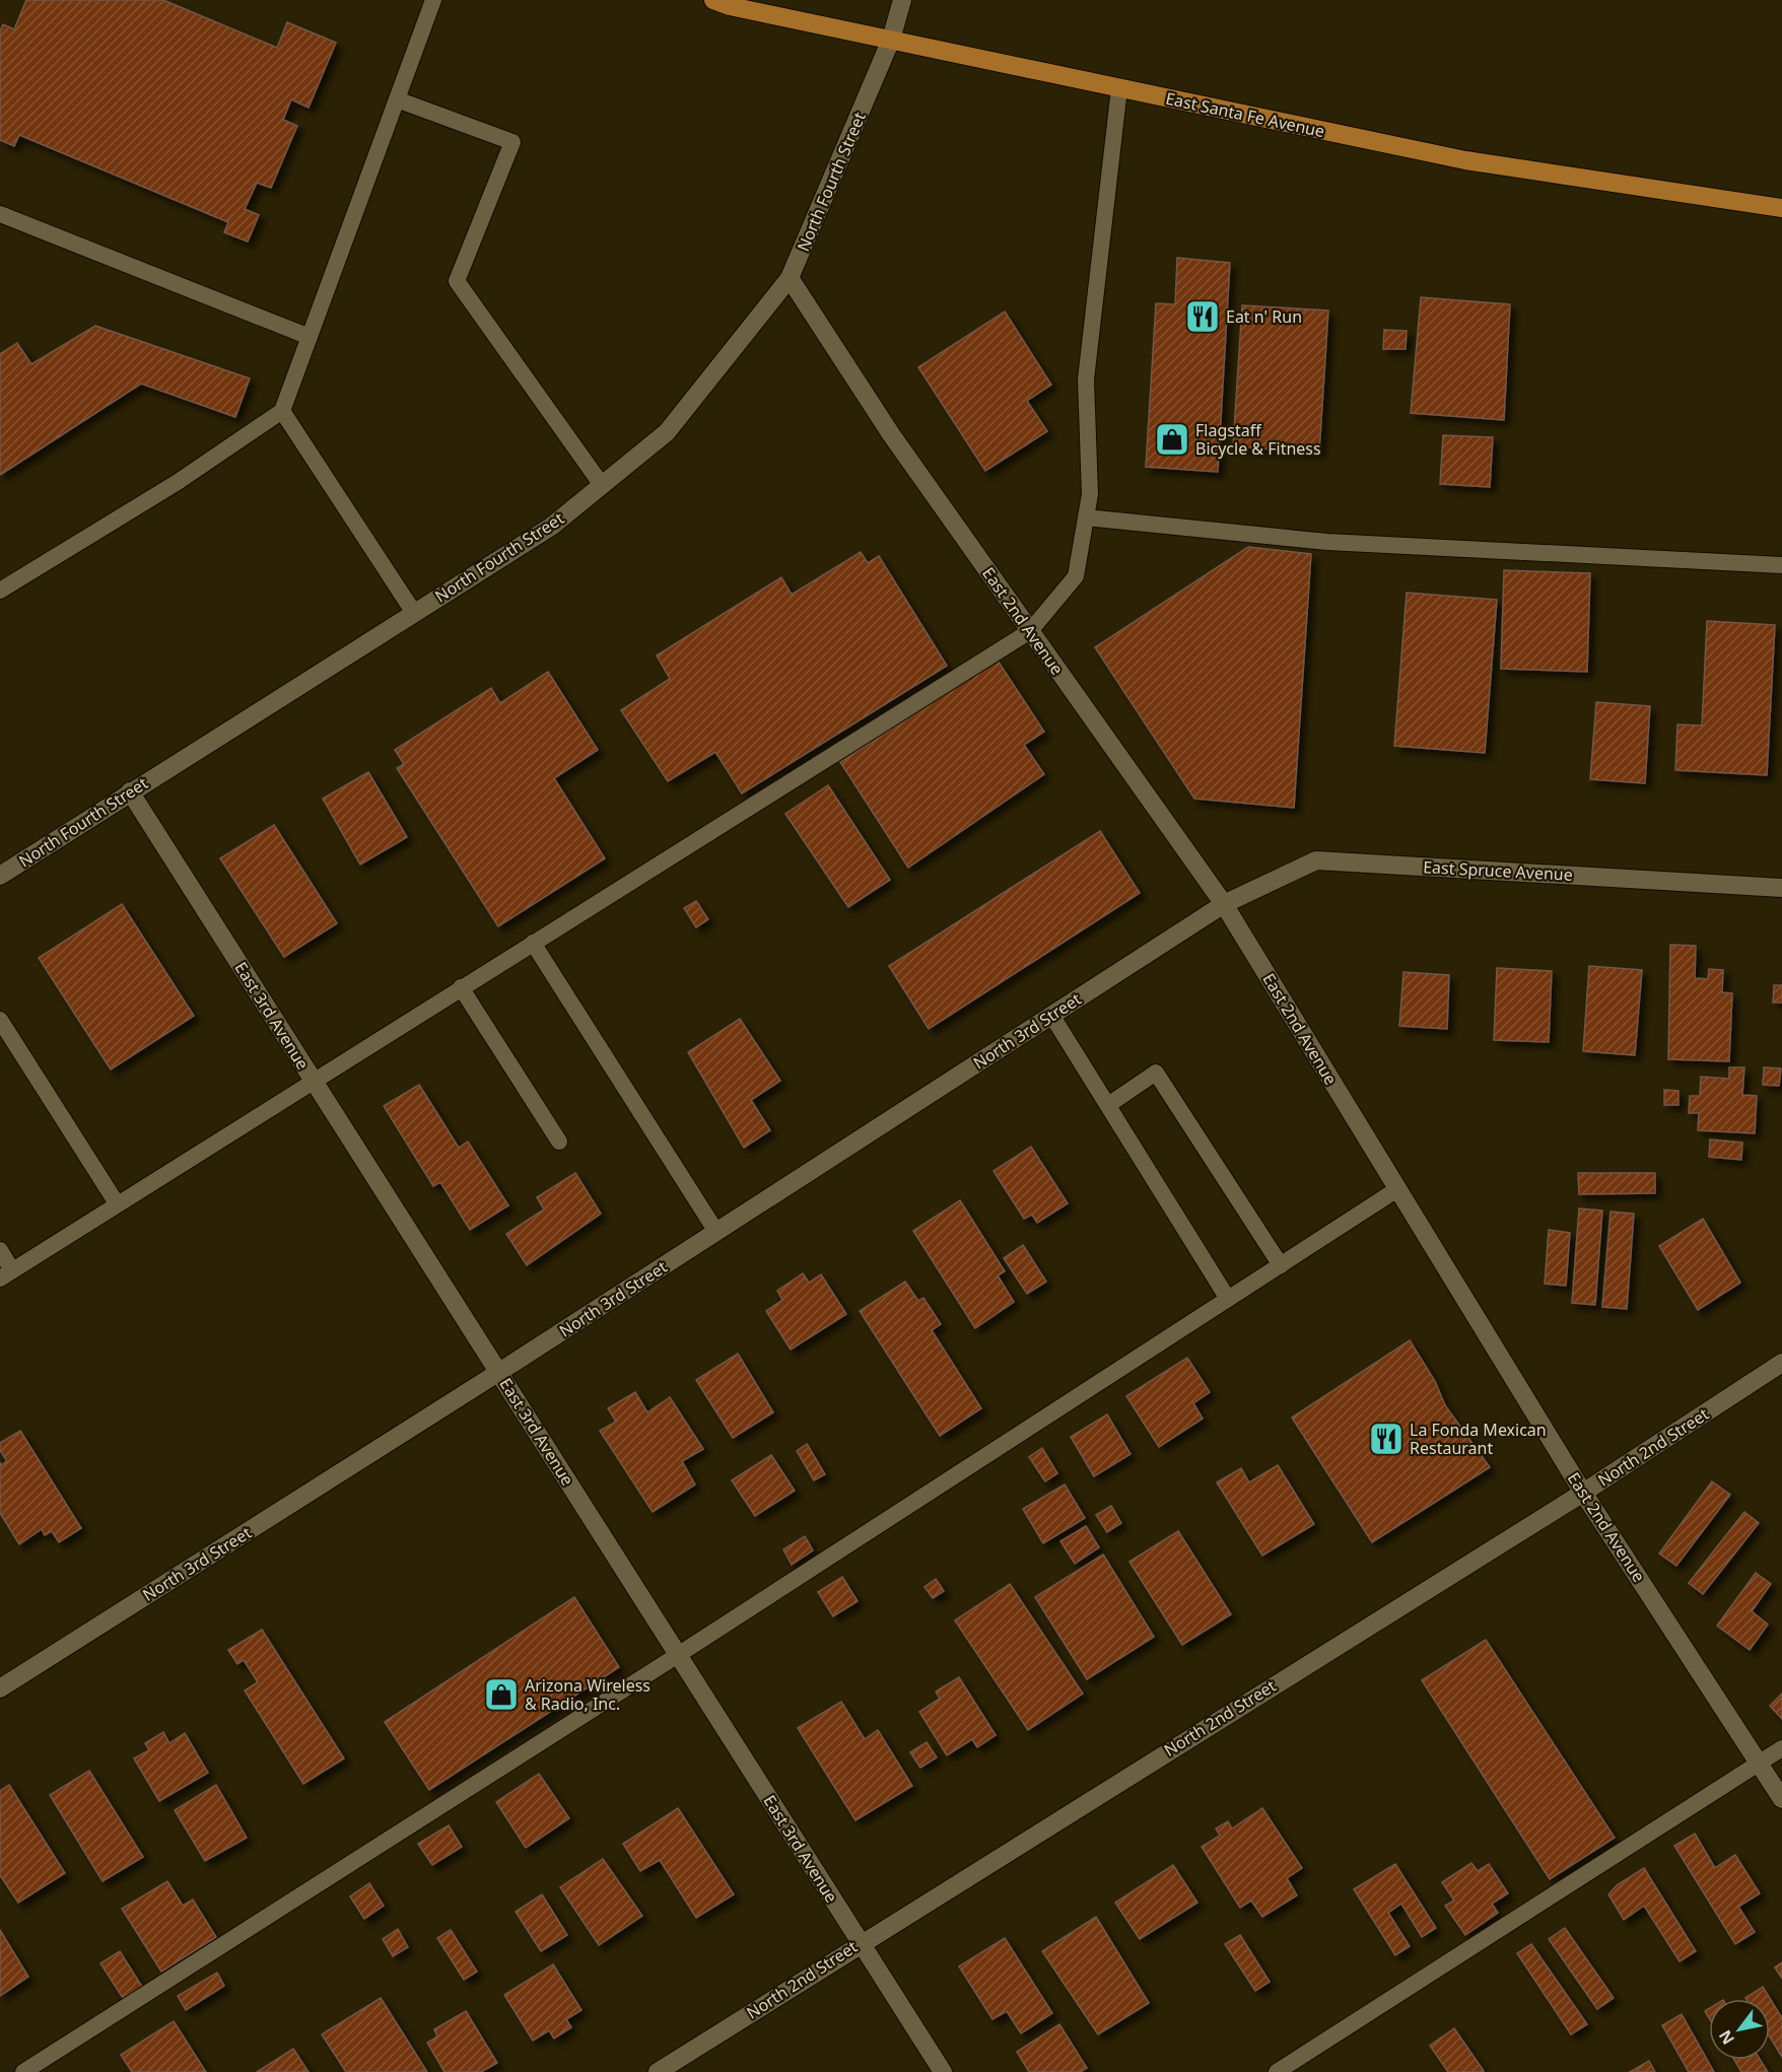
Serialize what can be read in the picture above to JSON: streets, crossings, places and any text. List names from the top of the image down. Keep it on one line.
{"streets":{"main road":["East Santa Fe Avenue"],"street":["North Fourth Street","East 2nd Avenue","East Spruce Avenue","East 3rd Avenue","North 3rd Street","North 2nd Street"]},"crossings":[["East Santa Fe Avenue","North Fourth Street"],["North Fourth Street","East 2nd Avenue"],["North Fourth Street","East 3rd Avenue"],["East 2nd Avenue","East Spruce Avenue"],["East 2nd Avenue","North 3rd Street"],["East 2nd Avenue","North 2nd Street"],["East Spruce Avenue","North 3rd Street"],["East 3rd Avenue","North 3rd Street"],["East 3rd Avenue","North 2nd Street"]],"places":{"restaurant":["Eat n' Run","La Fonda Mexican Restaurant"],"shop":["Flagstaff Bicycle & Fitness","Arizona Wireless & Radio, Inc."]},"north":"bottom left"}
